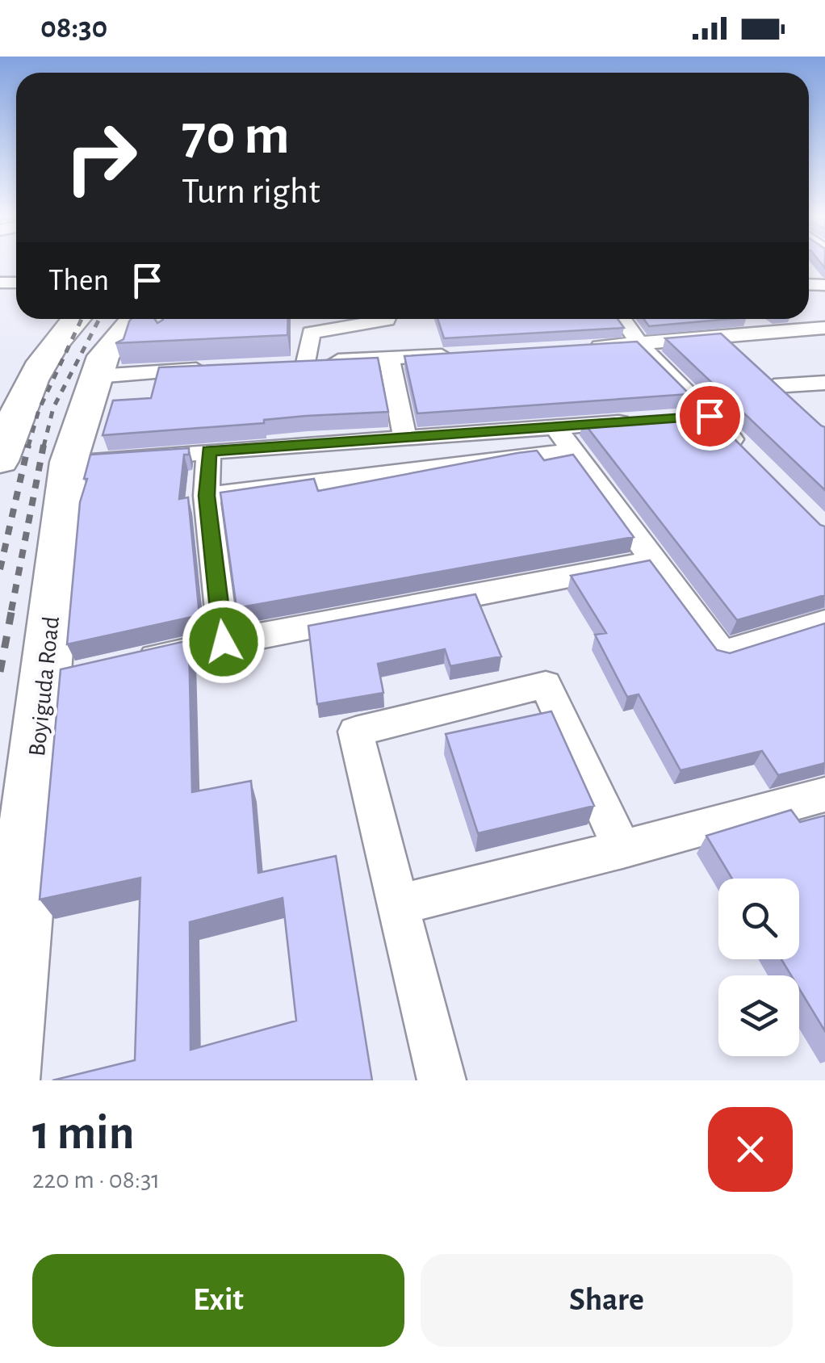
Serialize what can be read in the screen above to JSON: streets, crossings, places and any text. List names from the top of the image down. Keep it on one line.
{"streets":{"main road":["Boyiguda Road"]},"page":{"status":"08:30","turn":["70 m","Turn right"],"then":"Then","heading":["1 min","220 m · 08:31"],"buttons":["Exit","Share"]}}
